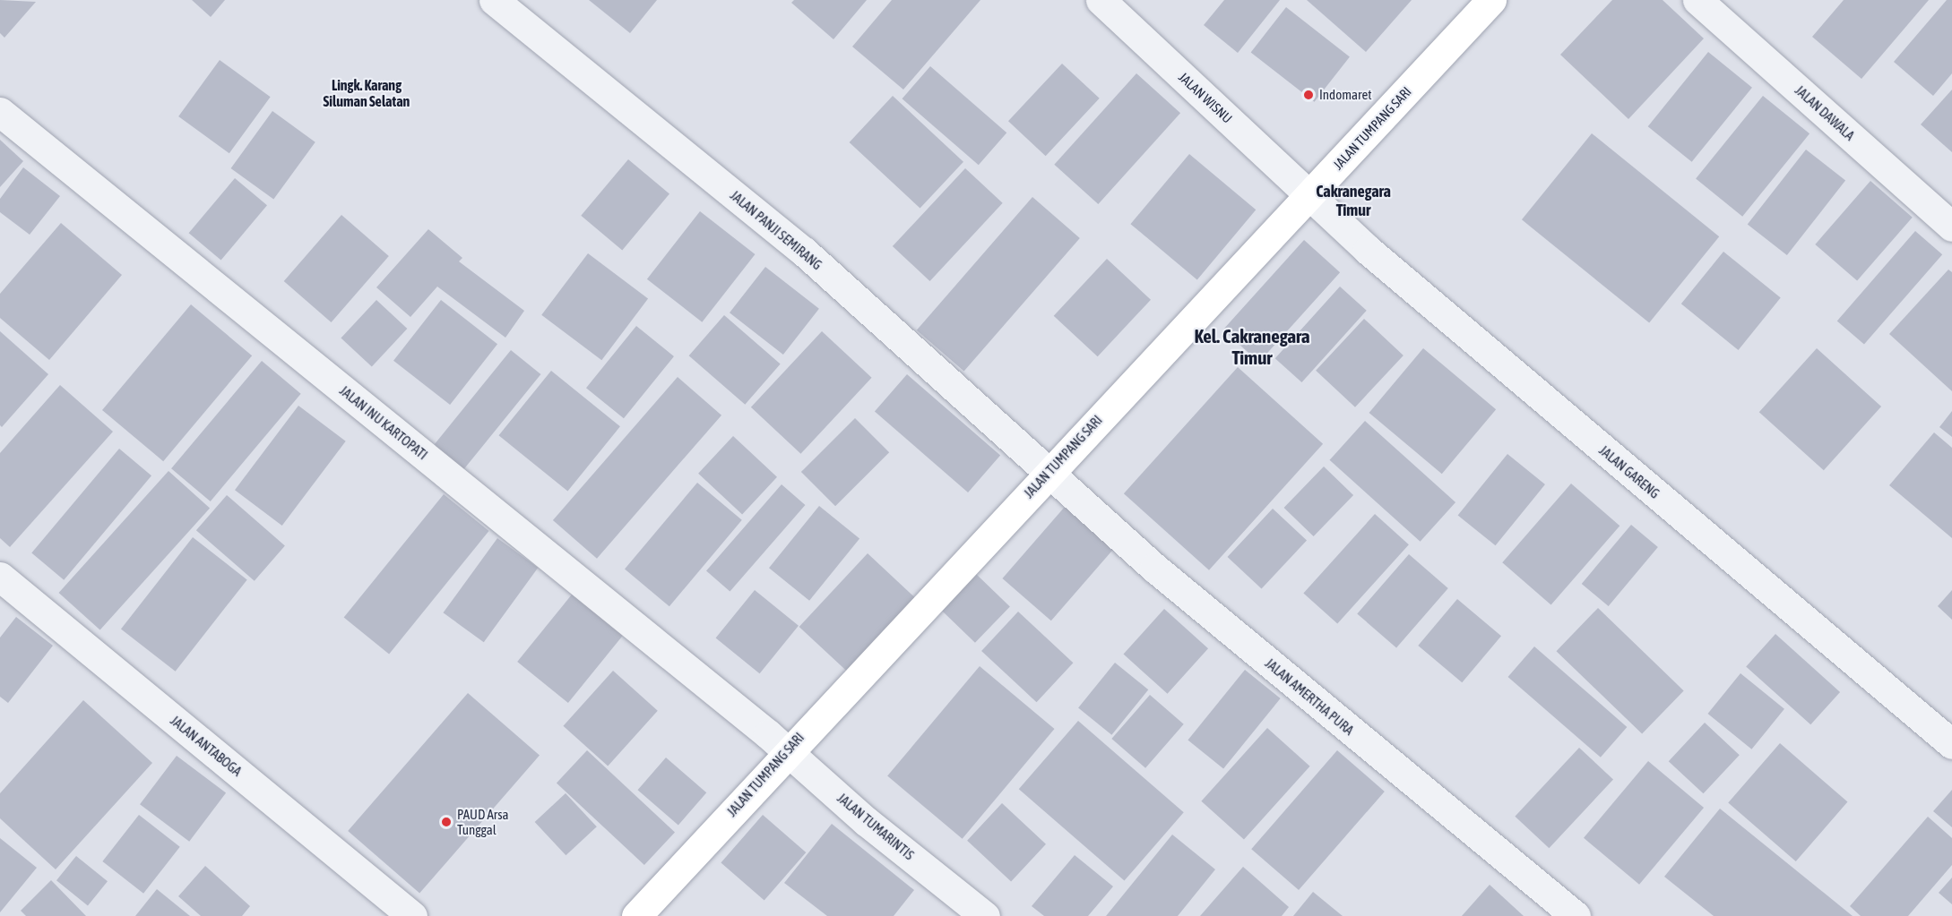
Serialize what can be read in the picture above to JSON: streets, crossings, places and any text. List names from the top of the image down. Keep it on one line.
{"streets":{"main road":["JALAN TUMPANG SARI"],"street":["JALAN WISNU","JALAN DAWALA","JALAN PANJI SEMIRANG","JALAN INU KARTOPATI","JALAN GARENG","JALAN AMERTHA PURA","JALAN ANTABOGA","JALAN TUMARINTIS"]},"crossings":[["JALAN WISNU","JALAN TUMPANG SARI"],["JALAN WISNU","JALAN GARENG"],["JALAN TUMPANG SARI","JALAN PANJI SEMIRANG"],["JALAN TUMPANG SARI","JALAN INU KARTOPATI"],["JALAN TUMPANG SARI","JALAN GARENG"],["JALAN TUMPANG SARI","JALAN AMERTHA PURA"],["JALAN TUMPANG SARI","JALAN TUMARINTIS"],["JALAN PANJI SEMIRANG","JALAN AMERTHA PURA"],["JALAN INU KARTOPATI","JALAN TUMARINTIS"]],"districts":["Lingk. Karang Siluman Selatan","Cakranegara Timur","Kel. Cakranegara Timur"],"places":["Indomaret","PAUD Arsa Tunggal"]}
